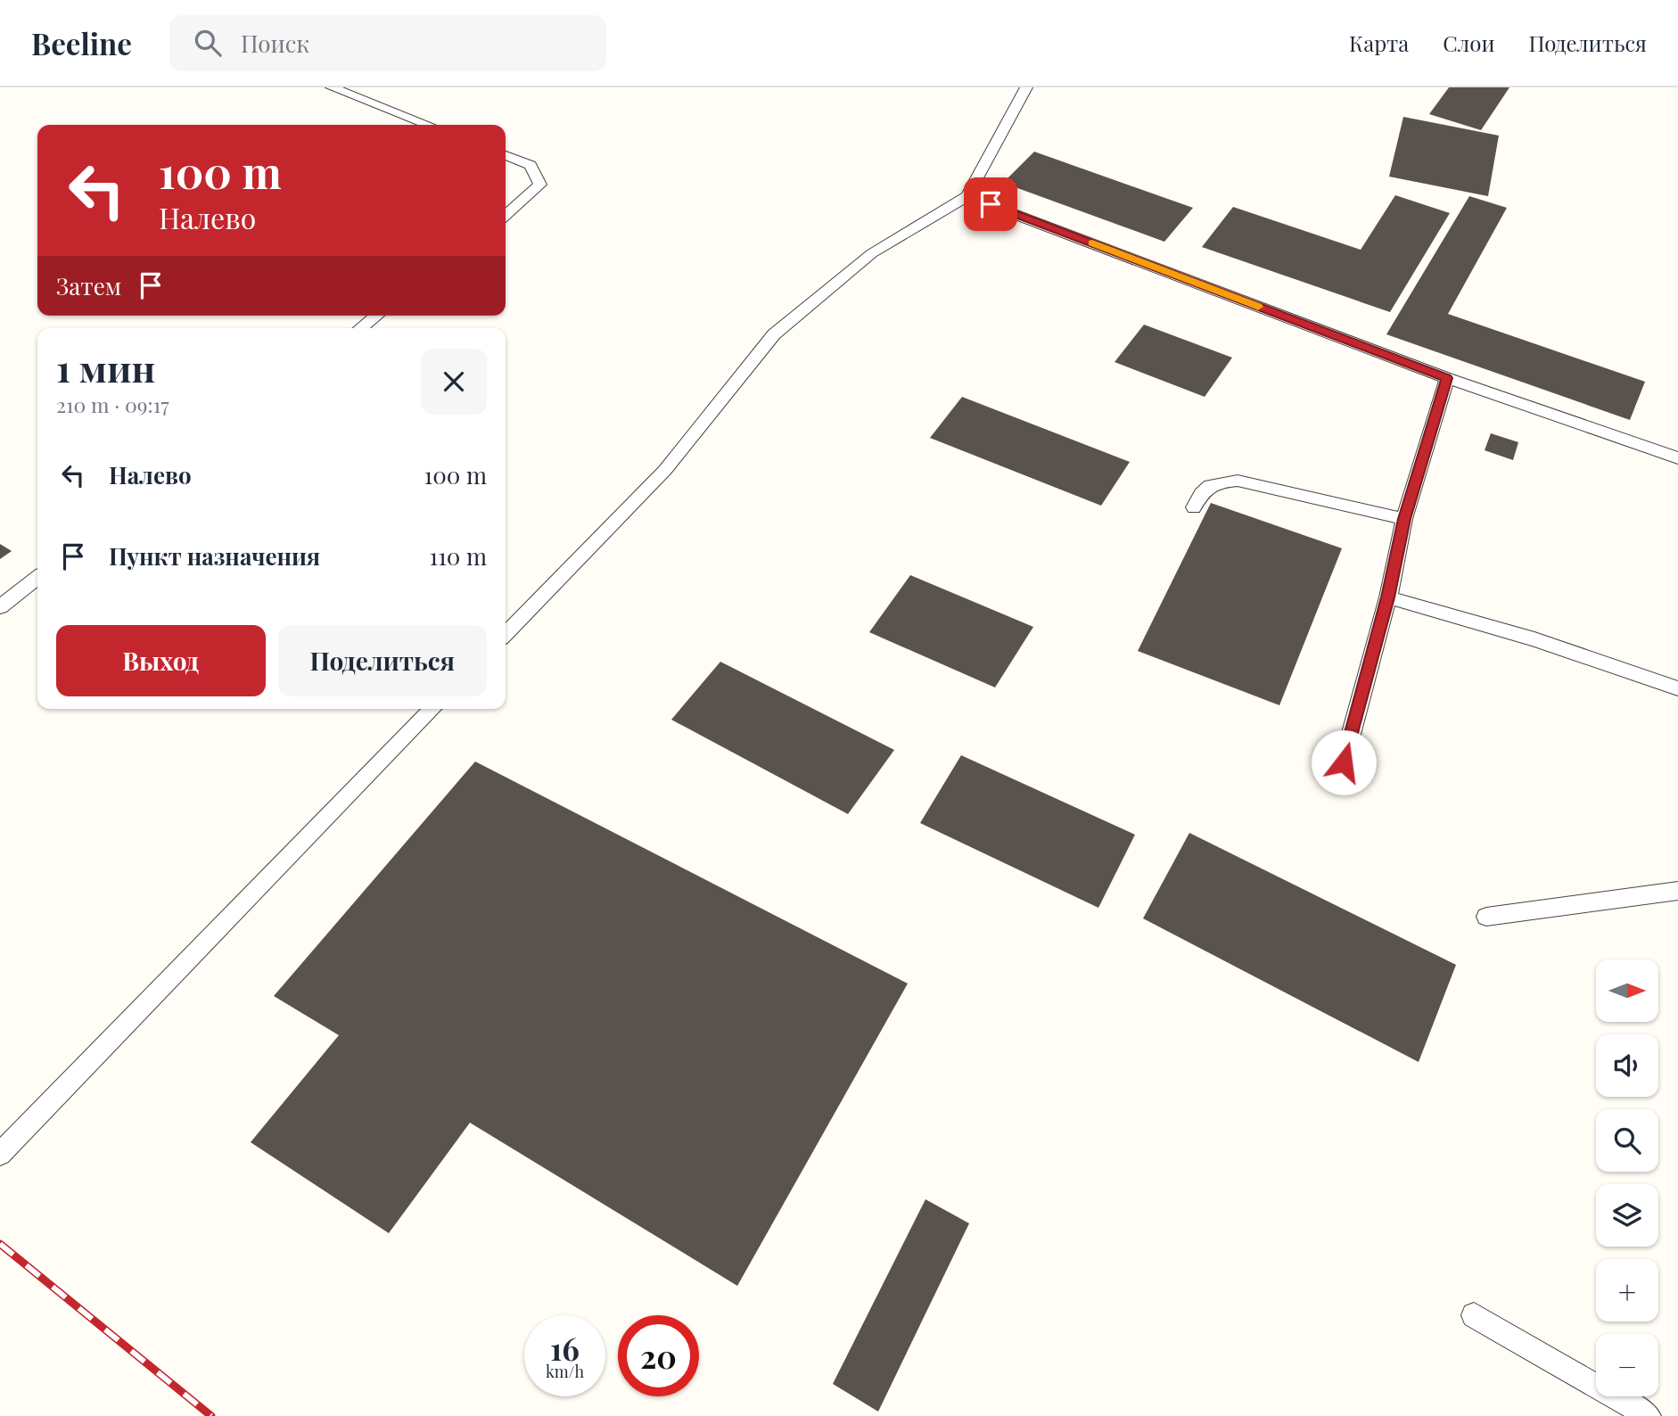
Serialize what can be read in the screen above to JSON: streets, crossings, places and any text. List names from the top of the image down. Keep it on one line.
{"north":"right","page":{"header":"Beeline","search":"Поиск","nav":["Карта","Слои","Поделиться"],"turn":["100 m","Налево"],"then":"Затем","heading":["1 мин","210 m · 09:17"],"list":[{"name":"Налево","value":"100 m"},{"name":"Пункт назначения","value":"110 m"}],"buttons":["Выход","Поделиться"],"map_buttons":["+","−"],"speed":"16 km/h","limit":"20"}}
